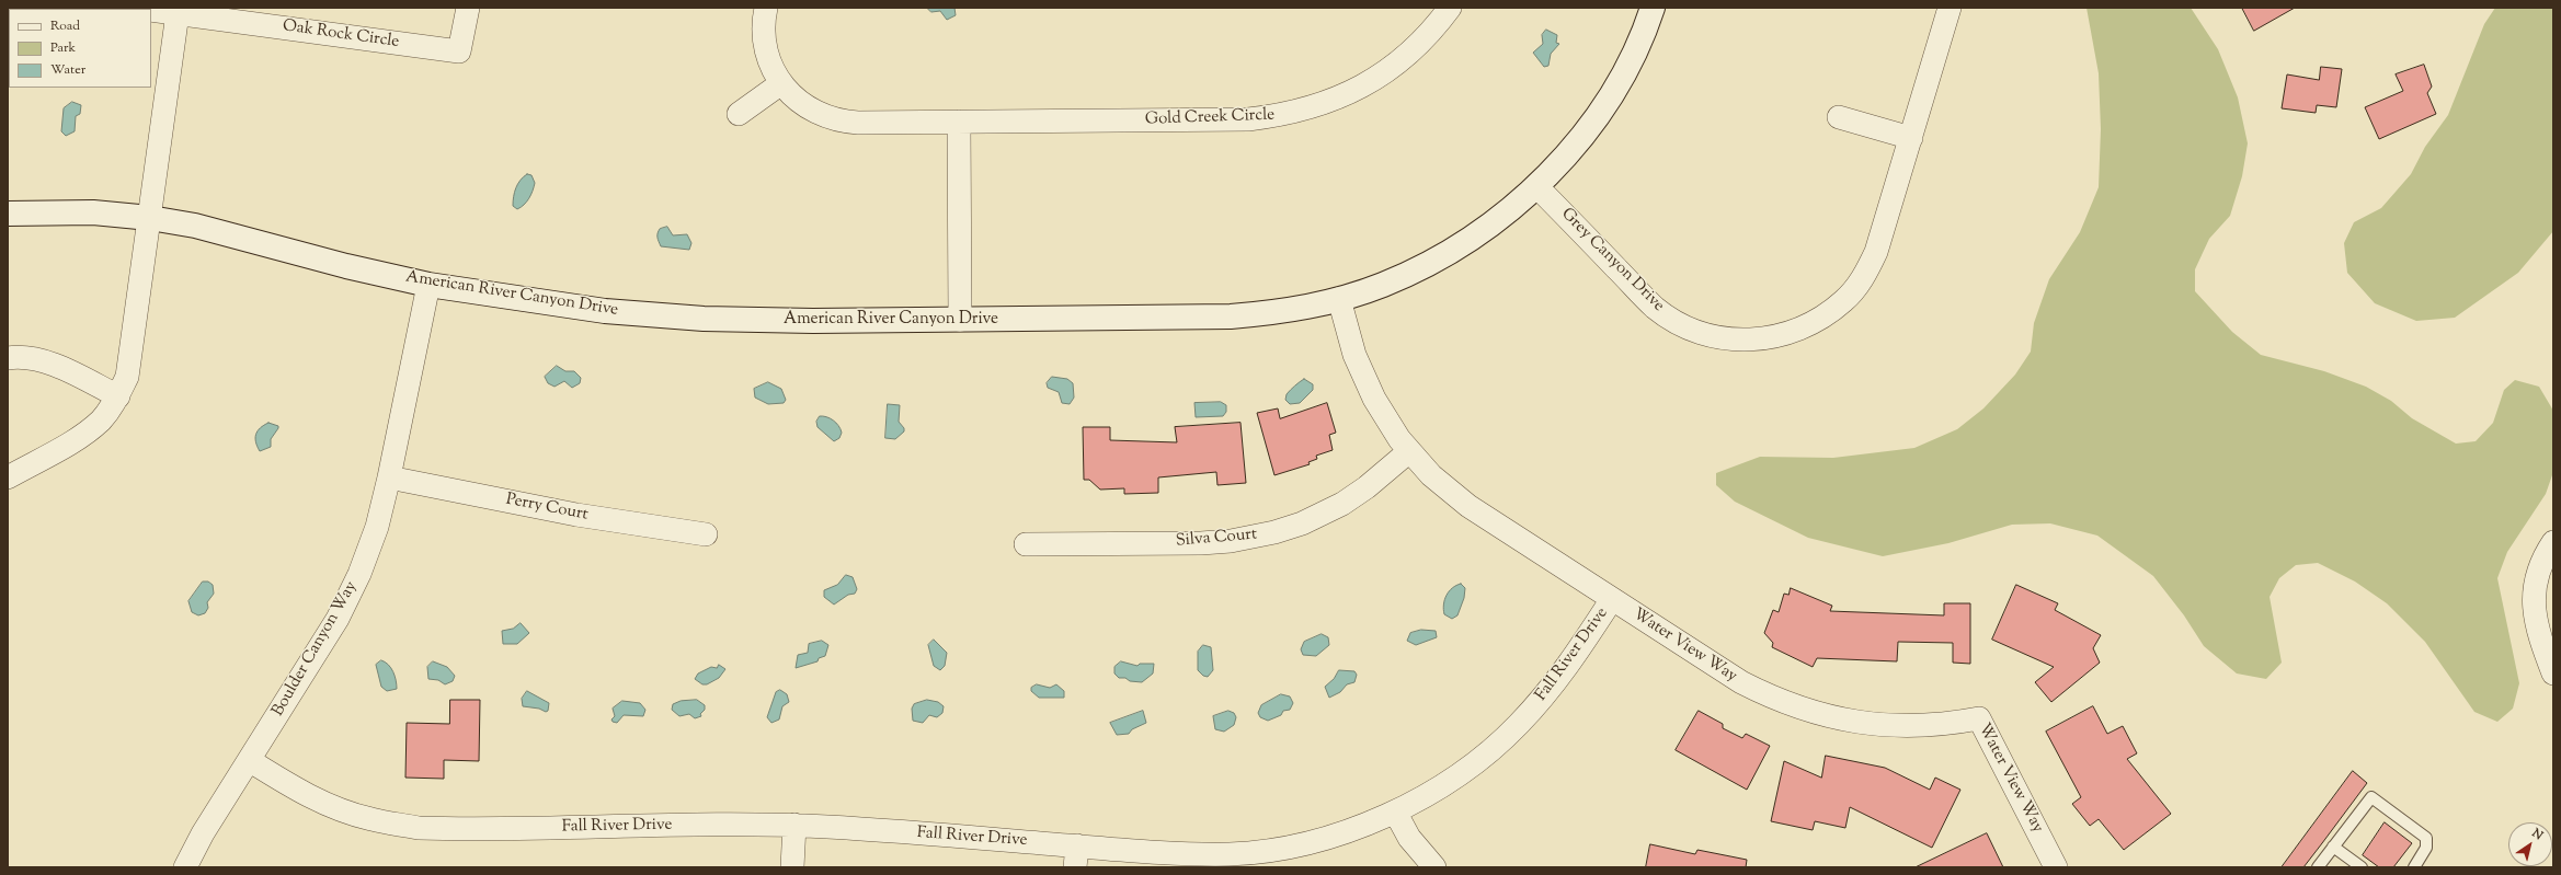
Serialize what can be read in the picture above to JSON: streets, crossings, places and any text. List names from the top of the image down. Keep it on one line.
{"streets":{"main road":["American River Canyon Drive"],"street":["Oak Rock Circle","Gold Creek Circle","Grey Canyon Drive","Perry Court","Silva Court","Water View Way","Boulder Canyon Way","Fall River Drive"]},"crossings":[["Grey Canyon Drive","American River Canyon Drive"],["American River Canyon Drive","Water View Way"],["American River Canyon Drive","Boulder Canyon Way"],["Perry Court","Boulder Canyon Way"],["Silva Court","Water View Way"],["Water View Way","Fall River Drive"],["Boulder Canyon Way","Fall River Drive"]],"legend":["Road","Park","Water"],"north":"top right"}
